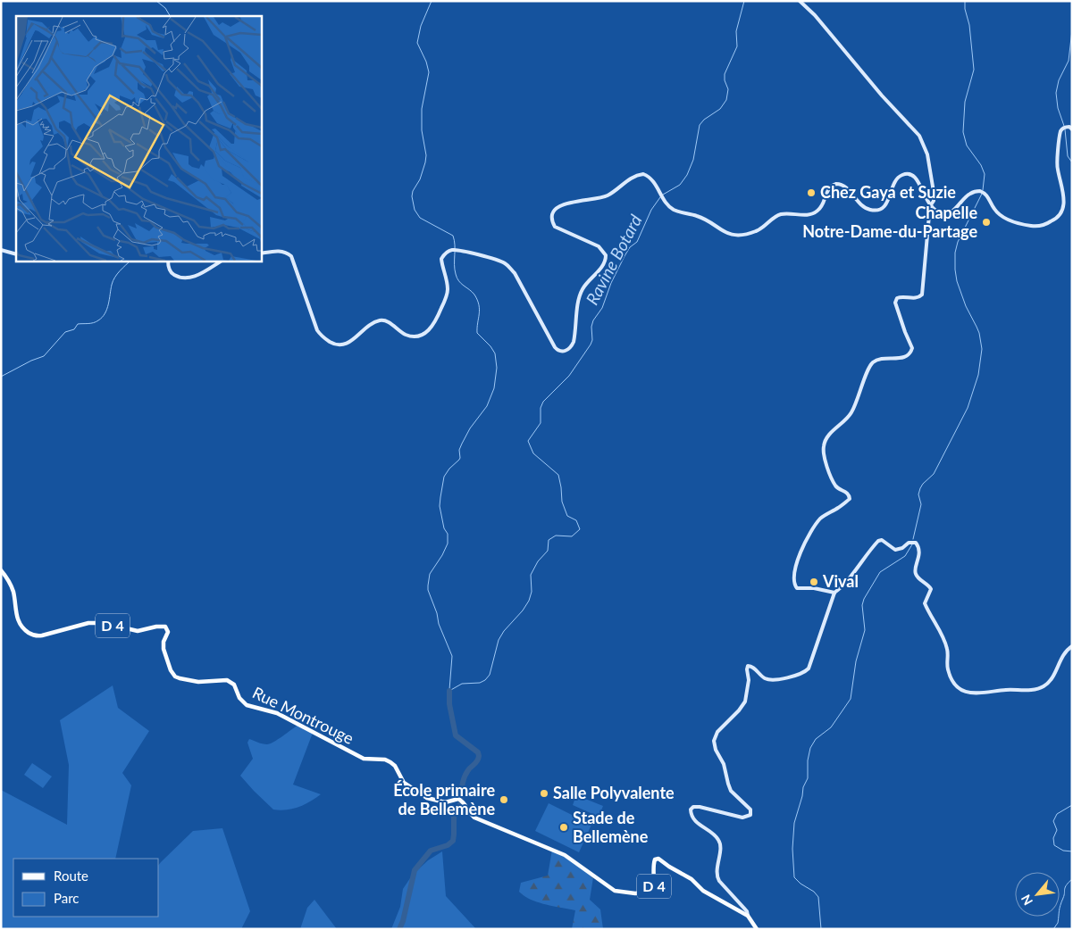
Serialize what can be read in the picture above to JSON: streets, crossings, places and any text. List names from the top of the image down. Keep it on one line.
{"streets":{"main road":["D 4","Rue Montrouge"]},"water":["Ravine Botard"],"places":["Chez Gaya et Suzie","Chapelle Notre-Dame-du-Partage","Vival","Salle Polyvalente","École primaire de Bellemène","Stade de Bellemène"],"legend":["Route","Parc"],"north":"bottom left"}
